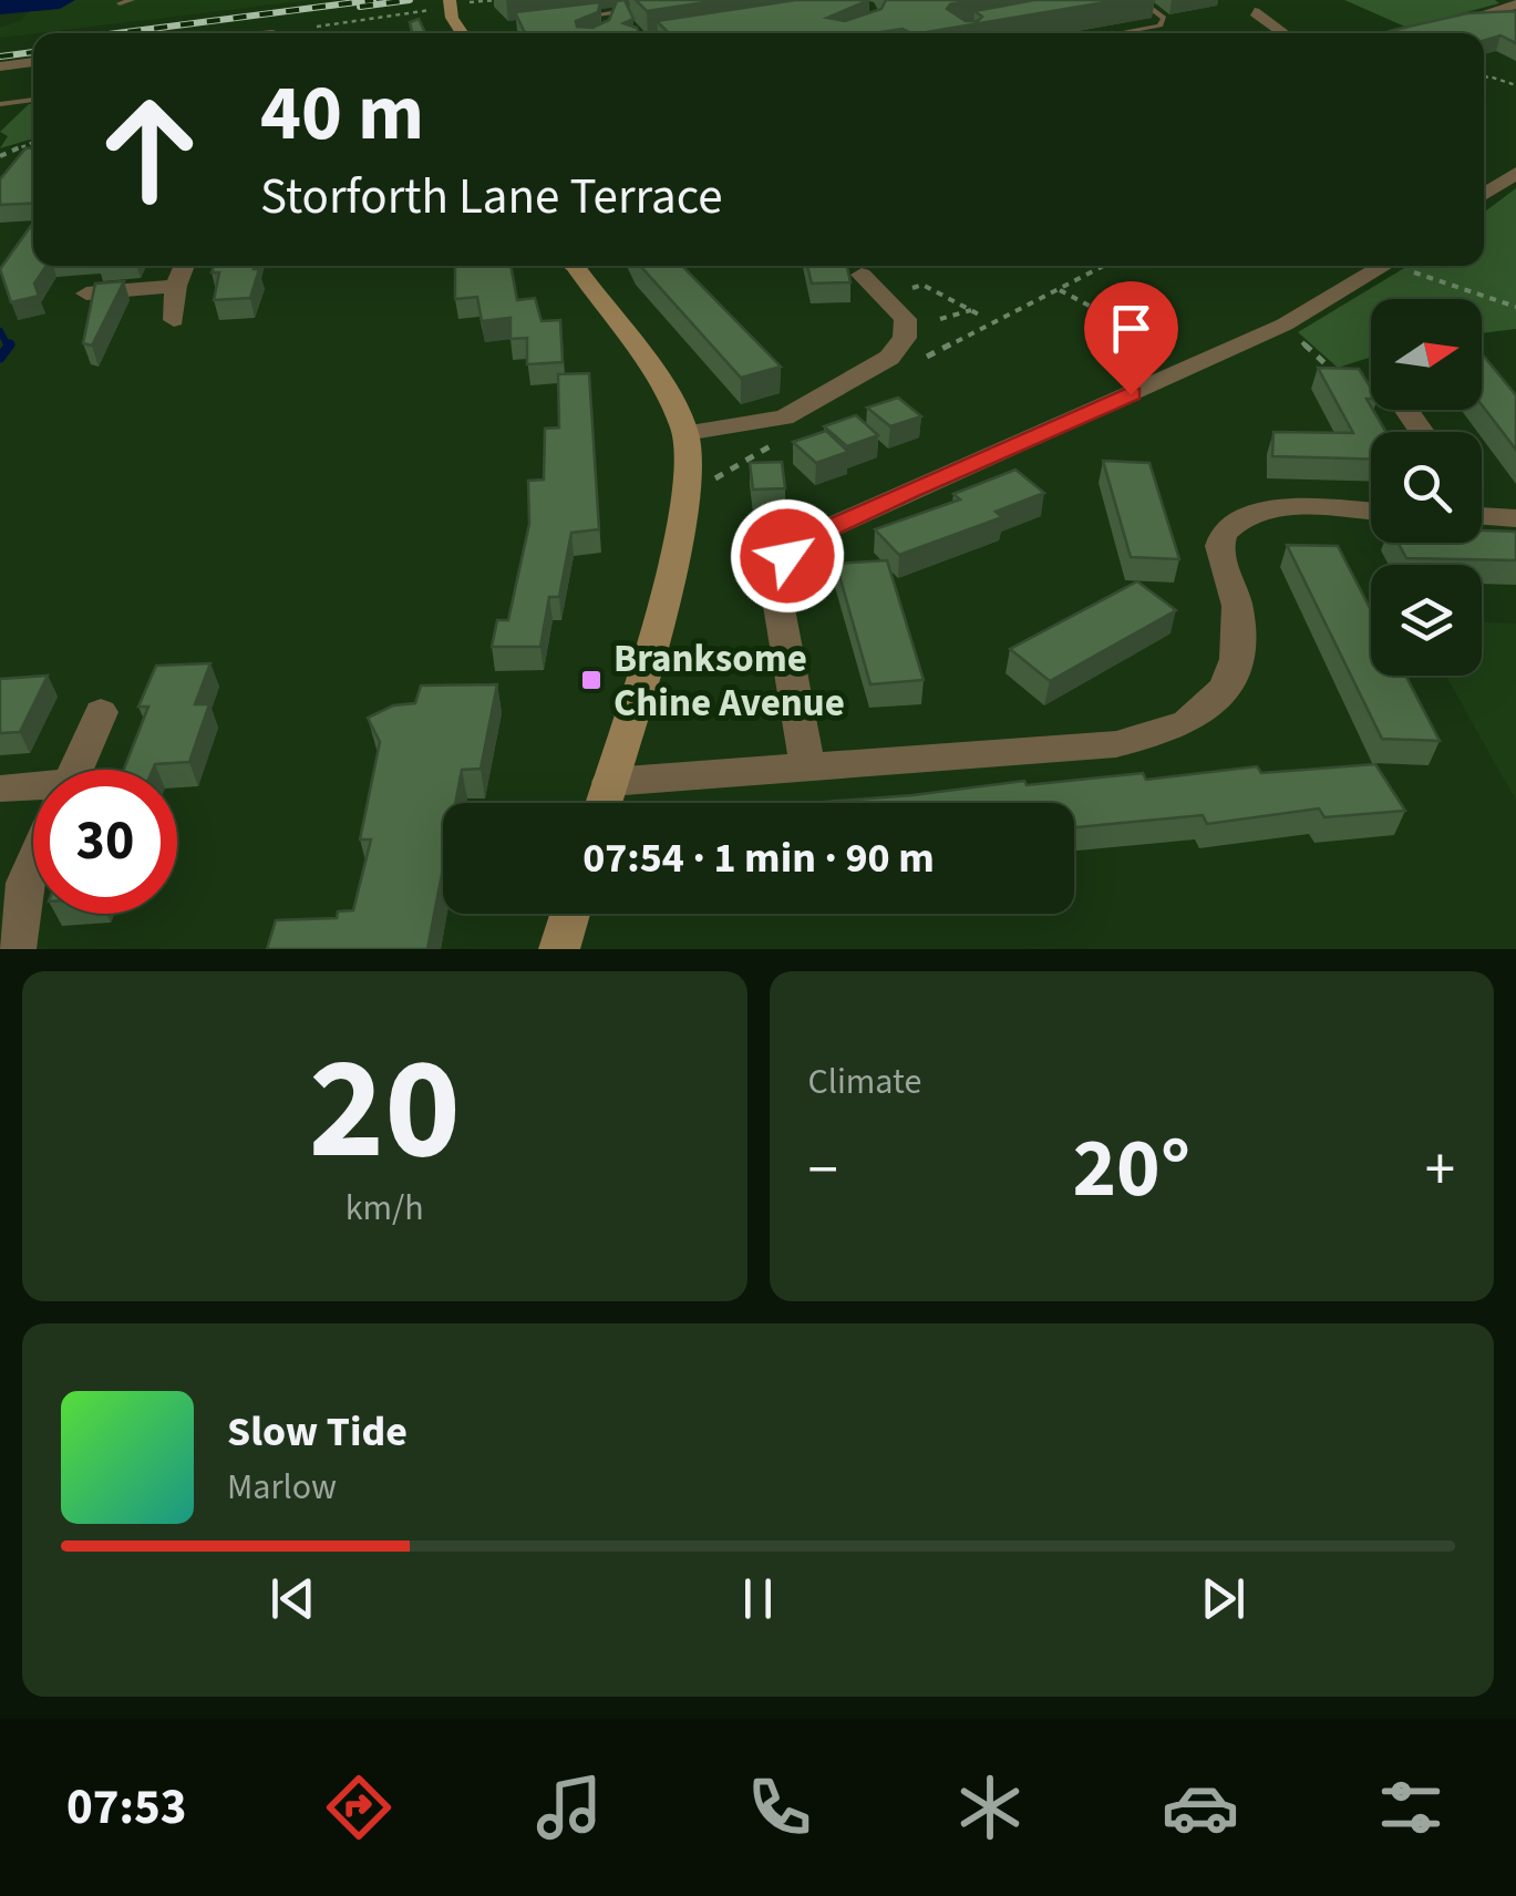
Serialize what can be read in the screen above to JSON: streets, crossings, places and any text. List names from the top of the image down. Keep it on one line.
{"places":{"transit":["Branksome Chine Avenue"]},"north":"right","page":{"turn":["40 m","Storforth Lane Terrace"],"limit":"30","trip":"07:54 · 1 min · 90 m","tile":[["20","km/h"],"Climate"],"heat":["−","20°","+"],"song":["Slow Tide","Marlow"],"tabs":"07:53"}}
